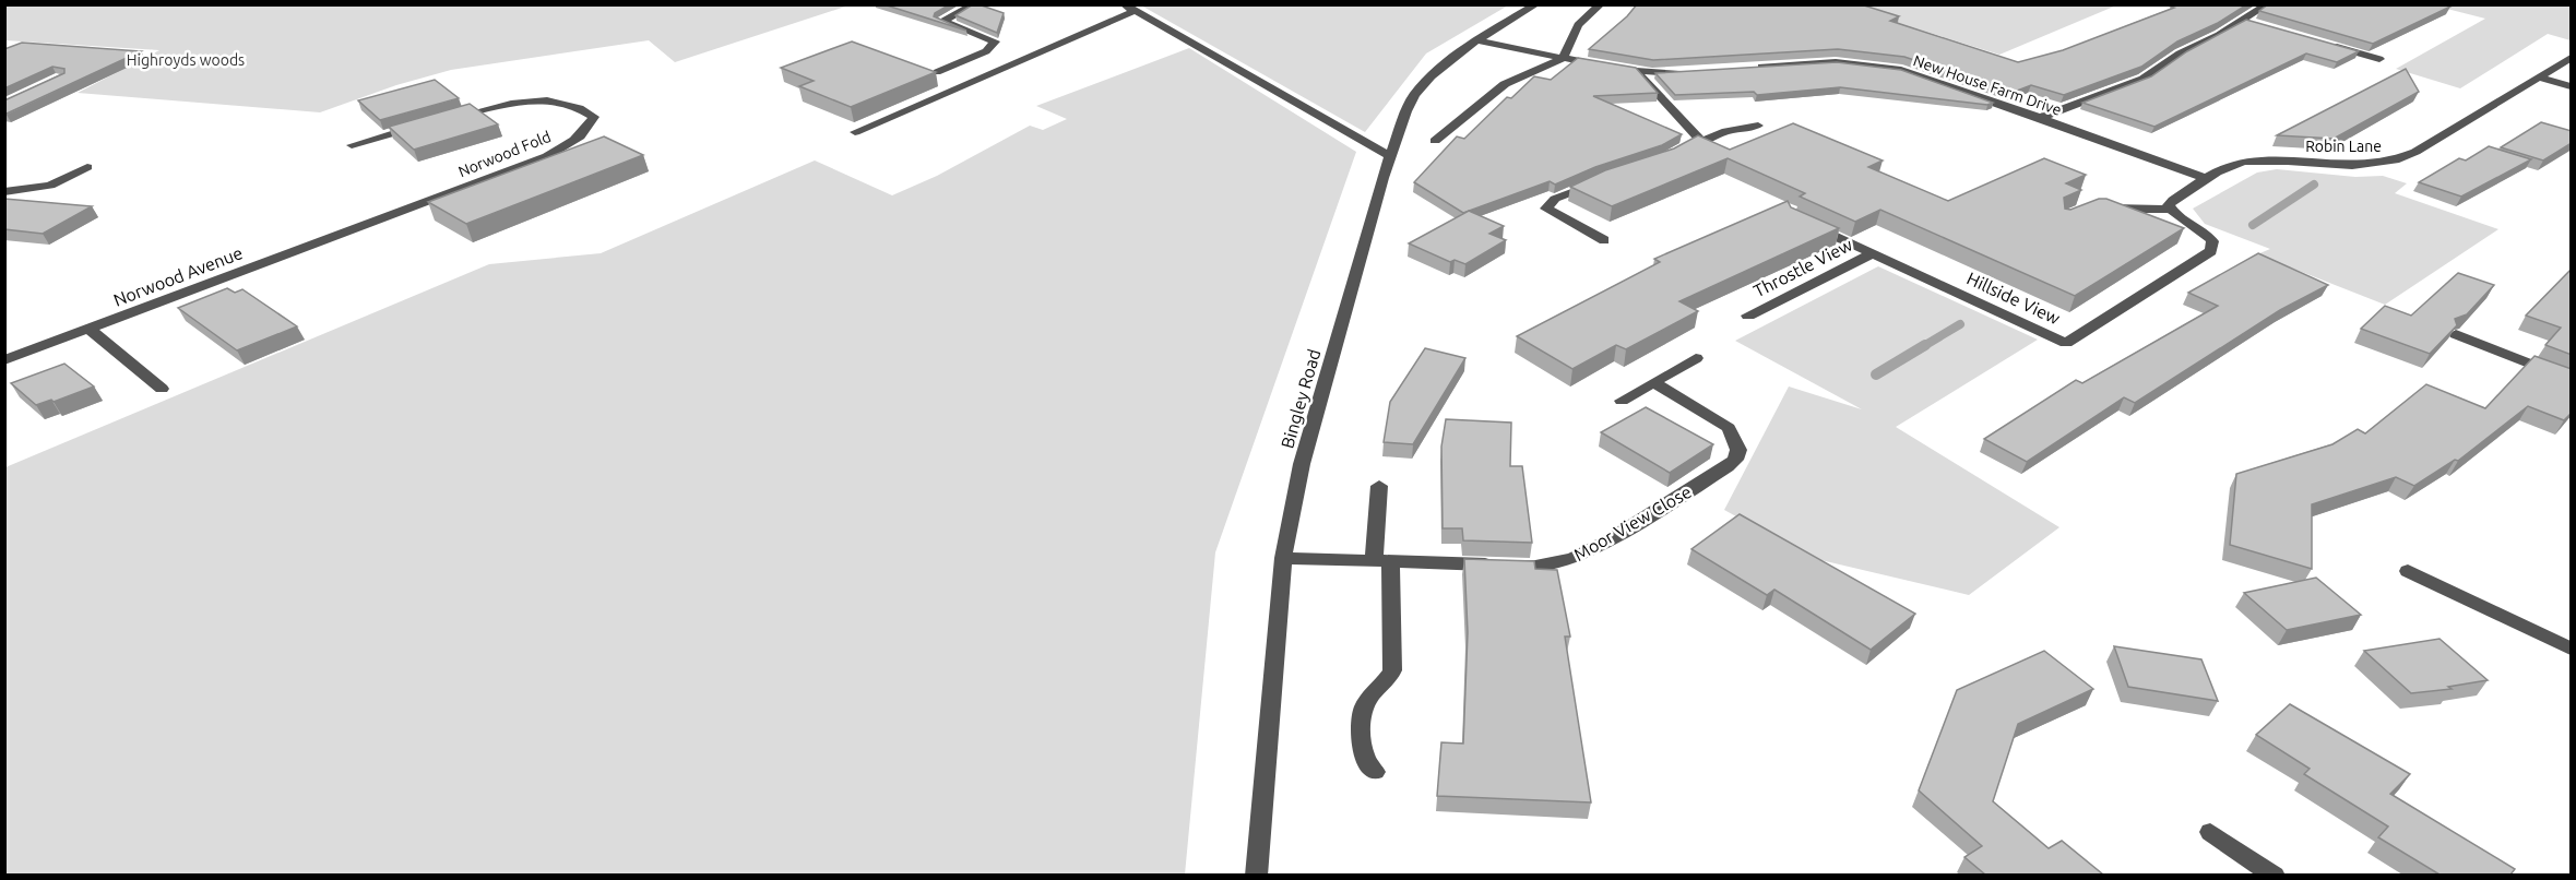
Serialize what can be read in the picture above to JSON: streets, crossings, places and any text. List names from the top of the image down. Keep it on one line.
{"streets":{"street":["New House Farm Drive","Robin Lane","Norwood Fold","Throstle View","Norwood Avenue","Hillside View","Bingley Road","Moor View Close"]},"crossings":[["New House Farm Drive","Robin Lane"],["Norwood Fold","Norwood Avenue"],["Throstle View","Hillside View"],["Bingley Road","Moor View Close"]],"parks":["Highroyds woods"]}
